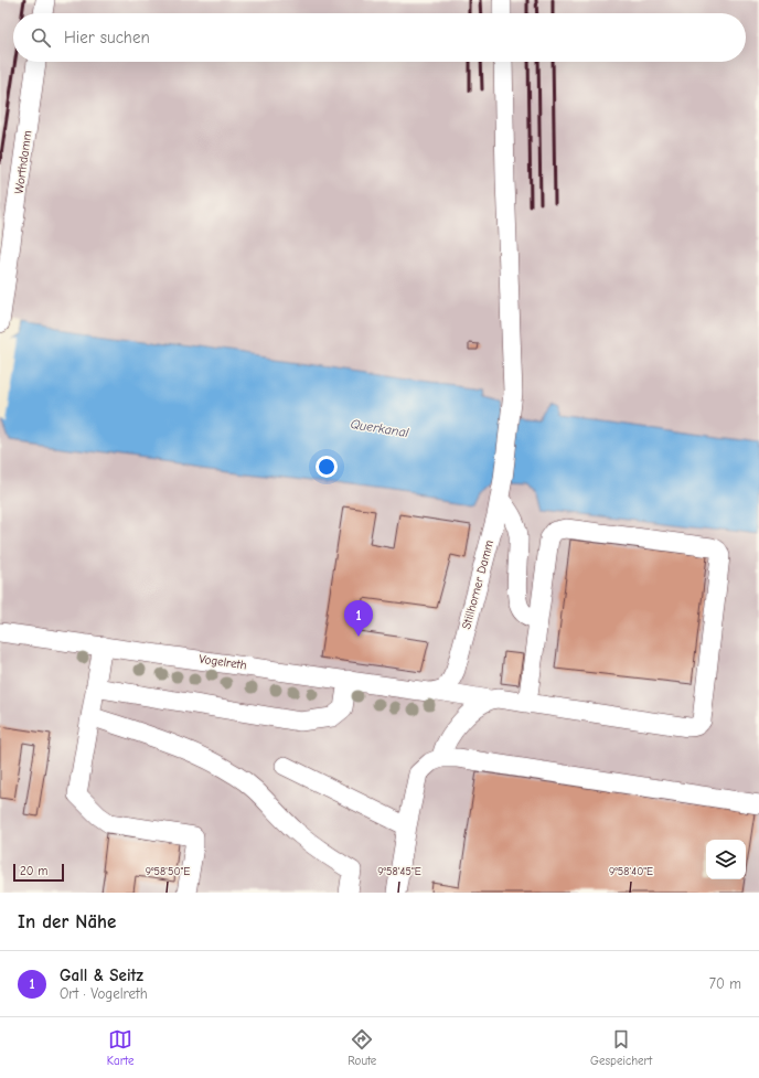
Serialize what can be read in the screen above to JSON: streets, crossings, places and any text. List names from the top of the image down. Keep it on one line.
{"streets":{"street":["Worthdamm","Stillhorner Damm","Vogelreth"]},"crossings":[["Stillhorner Damm","Vogelreth"]],"water":["Querkanal"],"scale_bar":"20 m","page":{"search":"Hier suchen","pins":"1","scale":"20 m","heading":"In der Nähe","list":[{"mark":"1","name":"Gall & Seitz","note":"Ort · Vogelreth","value":"70 m"}],"nav":["Karte","Route","Gespeichert"]},"coordinates":["9°58'50\"E","9°58'45\"E","9°58'40\"E"]}
